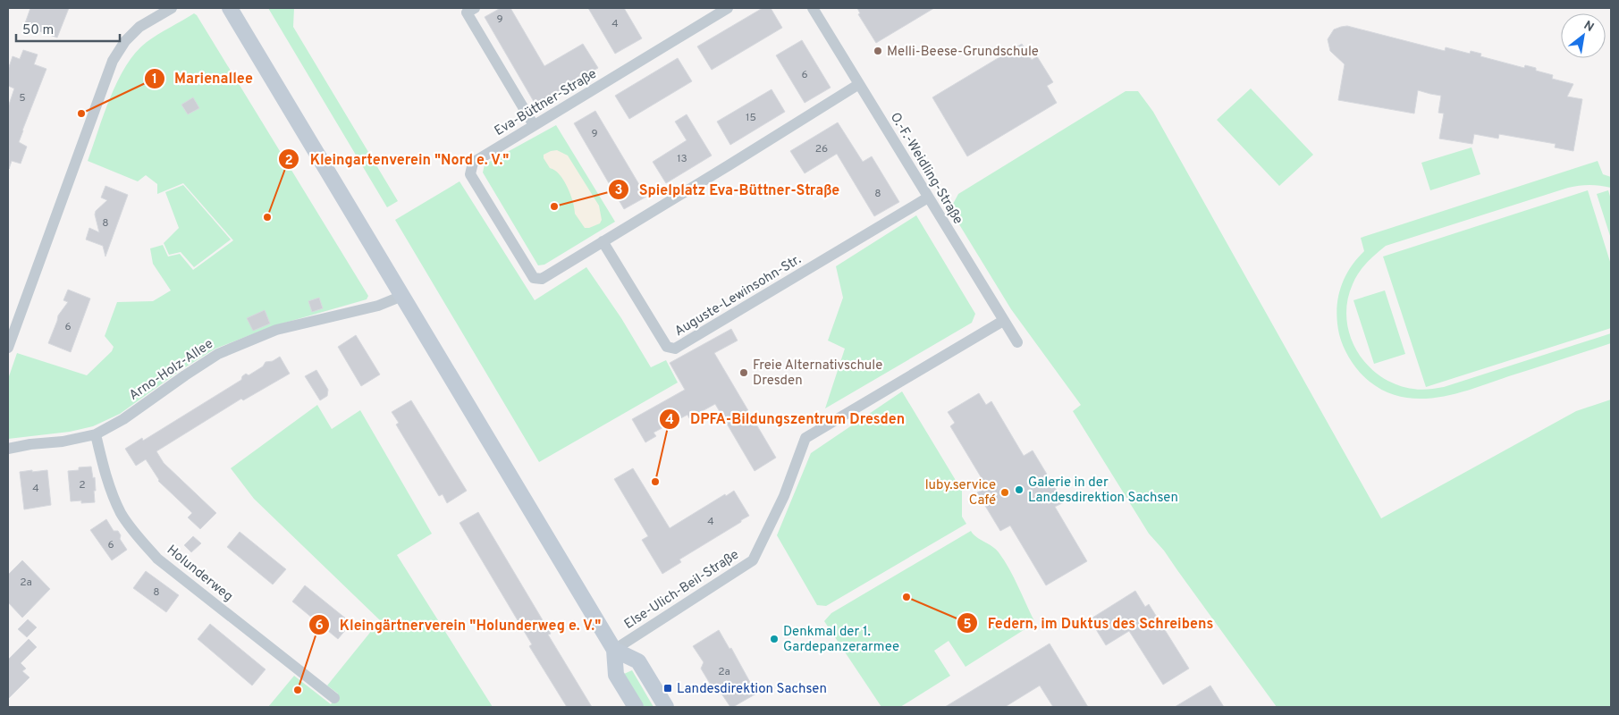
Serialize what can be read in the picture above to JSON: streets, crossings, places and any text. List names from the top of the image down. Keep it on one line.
{"streets":{"street":["Eva-Büttner-Straße","O.-F.-Weidling-Straße","Auguste-Lewinsohn-Str.","Arno-Holz-Allee","Holunderweg","Else-Ulich-Beil-Straße"]},"crossings":[["Eva-Büttner-Straße","O.-F.-Weidling-Straße"],["Eva-Büttner-Straße","Auguste-Lewinsohn-Str."],["O.-F.-Weidling-Straße","Auguste-Lewinsohn-Str."],["O.-F.-Weidling-Straße","Else-Ulich-Beil-Straße"],["Arno-Holz-Allee","Holunderweg"]],"places":{"other":["Melli-Beese-Grundschule","Marienallee","Spielplatz Eva-Büttner-Straße","Kleingartenverein \"Nord e. V.\"","Freie Alternativschule Dresden","DPFA-Bildungszentrum Dresden","Galerie in der Landesdirektion Sachsen","luby.service Café","Federn, im Duktus des Schreibens","Denkmal der 1. Gardepanzerarmee","Kleingärtnerverein \"Holunderweg e. V.\""],"transit":["Landesdirektion Sachsen"]},"house_numbers":["9","4","6","5","15","9","26","13","8","8","6","2","4","4","6","2a","8","2a"],"scale_bar":"50 m","north":"top right"}
